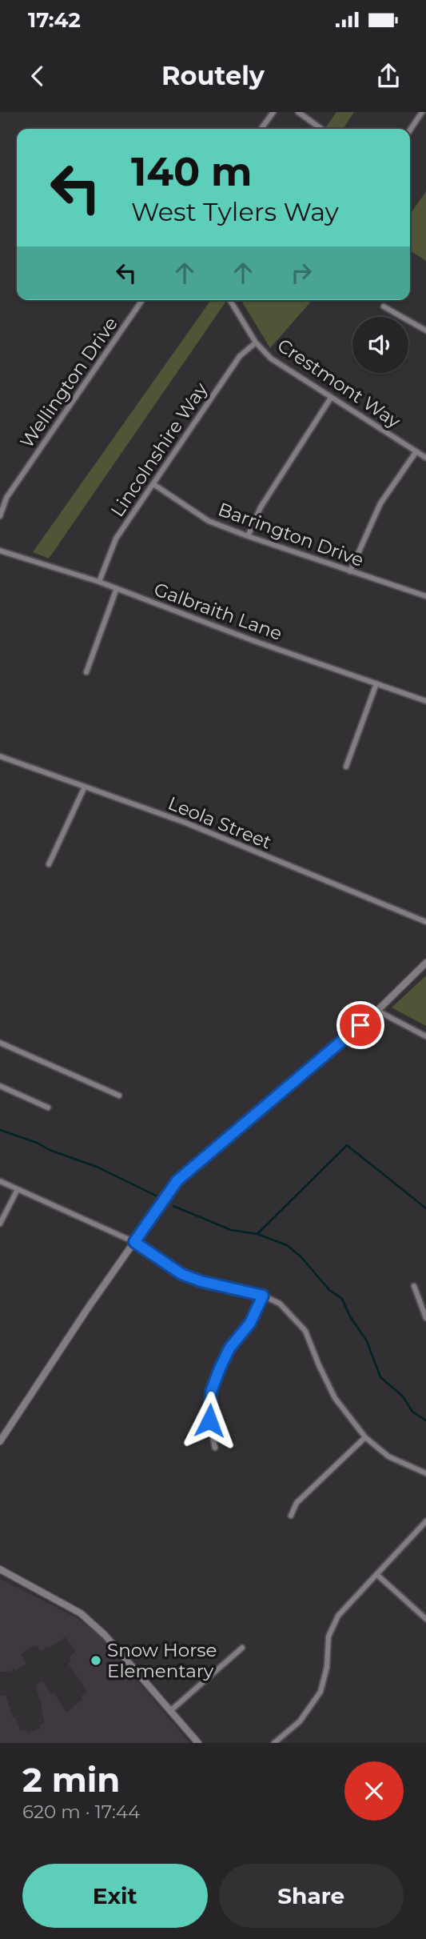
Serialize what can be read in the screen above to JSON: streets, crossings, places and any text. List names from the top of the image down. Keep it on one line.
{"streets":{"street":["Wellington Drive","Crestmont Way","Lincolnshire Way","Barrington Drive","Galbraith Lane","Leola Street"]},"crossings":[["Crestmont Way","Lincolnshire Way"],["Lincolnshire Way","Barrington Drive"],["Lincolnshire Way","Galbraith Lane"]],"places":["Snow Horse Elementary"],"page":{"status":"17:42","header":"Routely","turn":["140 m","West Tylers Way"],"heading":["2 min","620 m · 17:44"],"buttons":["Exit","Share"]}}
